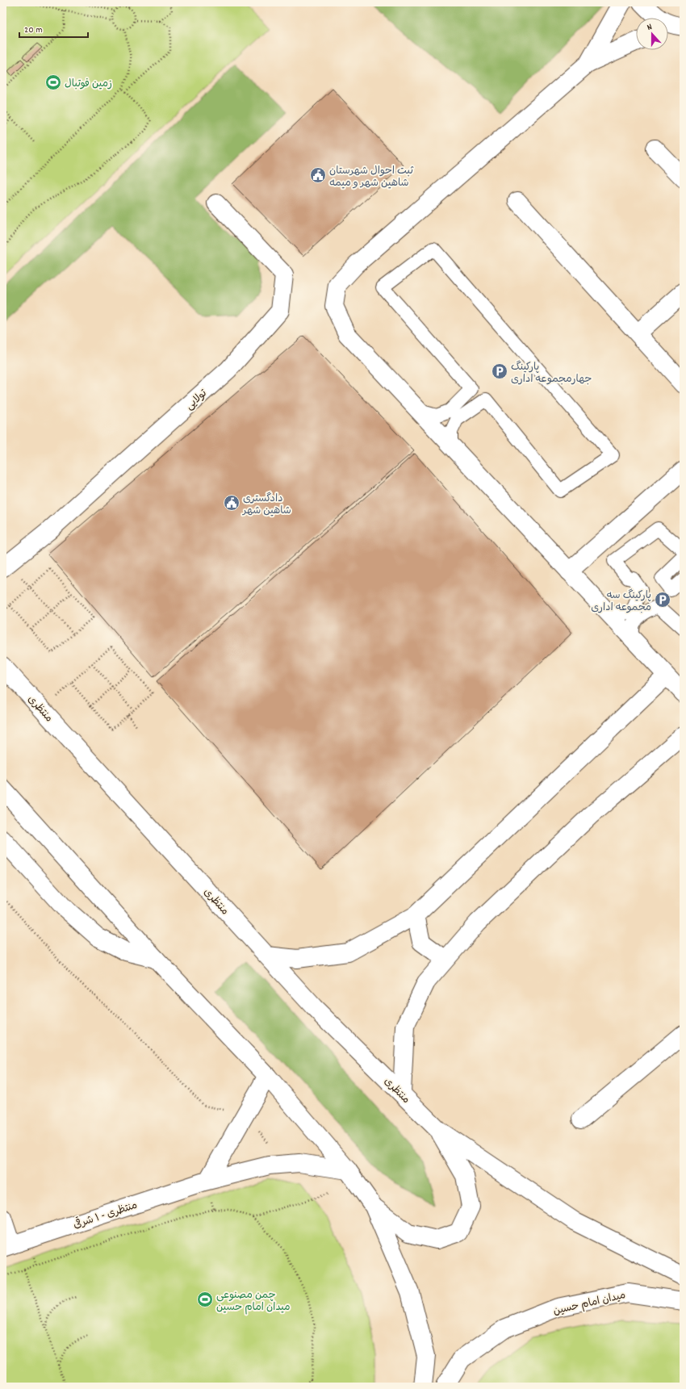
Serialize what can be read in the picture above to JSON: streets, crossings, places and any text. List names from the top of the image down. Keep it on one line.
{"streets":{"street":["تولایی","منتظری","منتظری - ۱ شرقی","میدان امام حسین"]},"places":{"sports":["زمین فوتبال","چمن مصنوعی میدان امام حسین"],"public building":["ثبت احوال شهرستان شاهین شهر و میمه","دادگستری شاهین شهر"],"parking":["پارکینگ جهارمجموعه اداری","پارکینگ سه مجموعه اداری"]},"scale_bar":"20 m","north":"top"}
